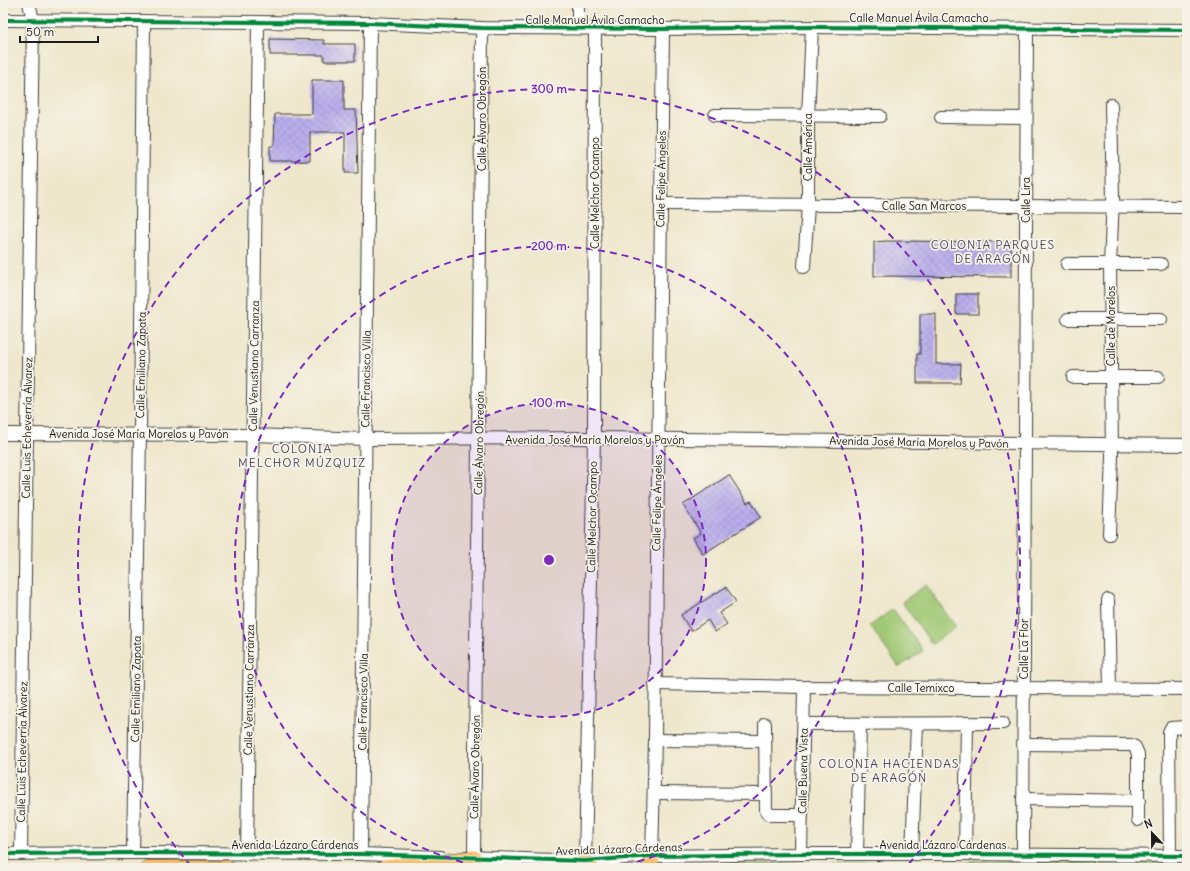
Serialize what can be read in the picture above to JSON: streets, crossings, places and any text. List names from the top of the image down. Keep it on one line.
{"streets":{"street":["Calle Manuel Ávila Camacho","Calle Álvaro Obregón","Calle América","Calle Felipe Ángeles","Calle Melchor Ocampo","Calle Lira","Calle San Marcos","Calle de Morelos","Calle Emiliano Zapata","Calle Venustiano Carranza","Calle Francisco Villa","Calle Luis Echeverría Álvarez","Avenida José María Morelos y Pavón","Calle La Flor","Calle Temixco","Calle Buena Vista","Avenida Lázaro Cárdenas"]},"crossings":[["Calle Manuel Ávila Camacho","Calle Álvaro Obregón"],["Calle Manuel Ávila Camacho","Calle América"],["Calle Manuel Ávila Camacho","Calle Felipe Ángeles"],["Calle Manuel Ávila Camacho","Calle Melchor Ocampo"],["Calle Manuel Ávila Camacho","Calle Lira"],["Calle Manuel Ávila Camacho","Calle Emiliano Zapata"],["Calle Manuel Ávila Camacho","Calle Venustiano Carranza"],["Calle Manuel Ávila Camacho","Calle Francisco Villa"],["Calle Manuel Ávila Camacho","Calle Luis Echeverría Álvarez"],["Calle Álvaro Obregón","Avenida José María Morelos y Pavón"],["Calle Álvaro Obregón","Avenida Lázaro Cárdenas"],["Calle América","Calle San Marcos"],["Calle Felipe Ángeles","Calle San Marcos"],["Calle Felipe Ángeles","Avenida José María Morelos y Pavón"],["Calle Felipe Ángeles","Calle Temixco"],["Calle Felipe Ángeles","Avenida Lázaro Cárdenas"],["Calle Melchor Ocampo","Avenida José María Morelos y Pavón"],["Calle Melchor Ocampo","Avenida Lázaro Cárdenas"],["Calle Lira","Calle San Marcos"],["Calle Lira","Avenida José María Morelos y Pavón"],["Calle Lira","Calle La Flor"],["Calle San Marcos","Calle de Morelos"],["Calle de Morelos","Avenida José María Morelos y Pavón"],["Calle Emiliano Zapata","Avenida José María Morelos y Pavón"],["Calle Emiliano Zapata","Avenida Lázaro Cárdenas"],["Calle Venustiano Carranza","Avenida José María Morelos y Pavón"],["Calle Venustiano Carranza","Avenida Lázaro Cárdenas"],["Calle Francisco Villa","Avenida José María Morelos y Pavón"],["Calle Francisco Villa","Avenida Lázaro Cárdenas"],["Calle Luis Echeverría Álvarez","Avenida José María Morelos y Pavón"],["Calle Luis Echeverría Álvarez","Avenida Lázaro Cárdenas"],["Avenida José María Morelos y Pavón","Calle La Flor"],["Calle La Flor","Calle Temixco"],["Calle La Flor","Avenida Lázaro Cárdenas"],["Calle Temixco","Calle Buena Vista"],["Calle Buena Vista","Avenida Lázaro Cárdenas"]],"districts":["COLONIA PARQUES DE ARAGÓN","COLONIA MELCHOR MÚZQUIZ","COLONIA HACIENDAS DE ARAGÓN"],"scale_bar":"50 m","north":"top","rings":["300 m","200 m","100 m"]}
